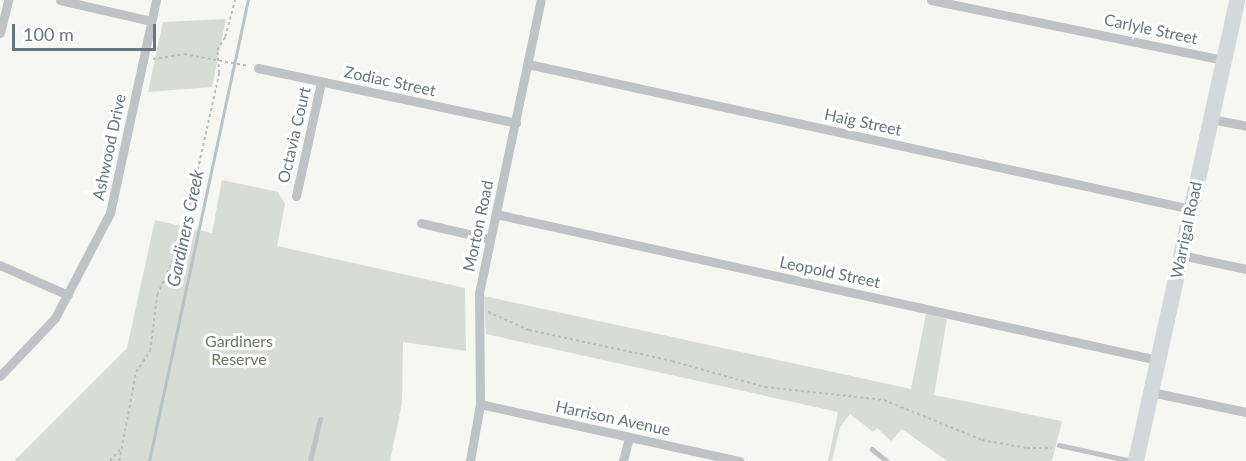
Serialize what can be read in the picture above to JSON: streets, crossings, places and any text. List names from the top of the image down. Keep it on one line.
{"streets":{"highway":["Warrigal Road"],"street":["Carlyle Street","Zodiac Street","Haig Street","Octavia Court","Ashwood Drive","Morton Road","Leopold Street","Harrison Avenue"]},"crossings":[["Carlyle Street","Warrigal Road"],["Zodiac Street","Octavia Court"],["Zodiac Street","Morton Road"],["Haig Street","Morton Road"],["Haig Street","Warrigal Road"],["Morton Road","Leopold Street"],["Morton Road","Harrison Avenue"],["Warrigal Road","Leopold Street"]],"water":["Gardiners Creek"],"parks":["Gardiners Reserve"],"scale_bar":"100 m"}
